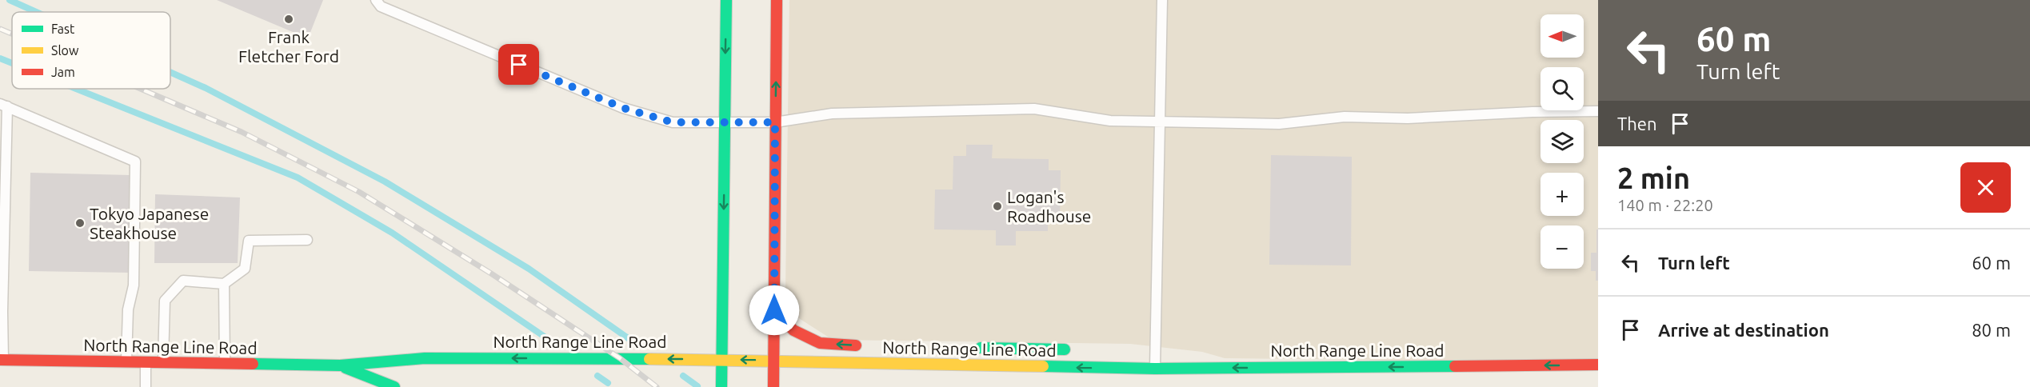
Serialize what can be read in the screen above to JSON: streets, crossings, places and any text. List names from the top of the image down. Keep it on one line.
{"streets":{"main road":["North Range Line Road"]},"one_way":["North Range Line Road"],"places":["Frank Fletcher Ford","Logan's Roadhouse","Tokyo Japanese Steakhouse"],"legend":["Fast","Slow","Jam"],"north":"left","page":{"turn":["60 m","Turn left"],"map_buttons":["+","−"],"then":"Then","heading":["2 min","140 m · 22:20"],"list":[{"name":"Turn left","value":"60 m"},{"name":"Arrive at destination","value":"80 m"}]}}
